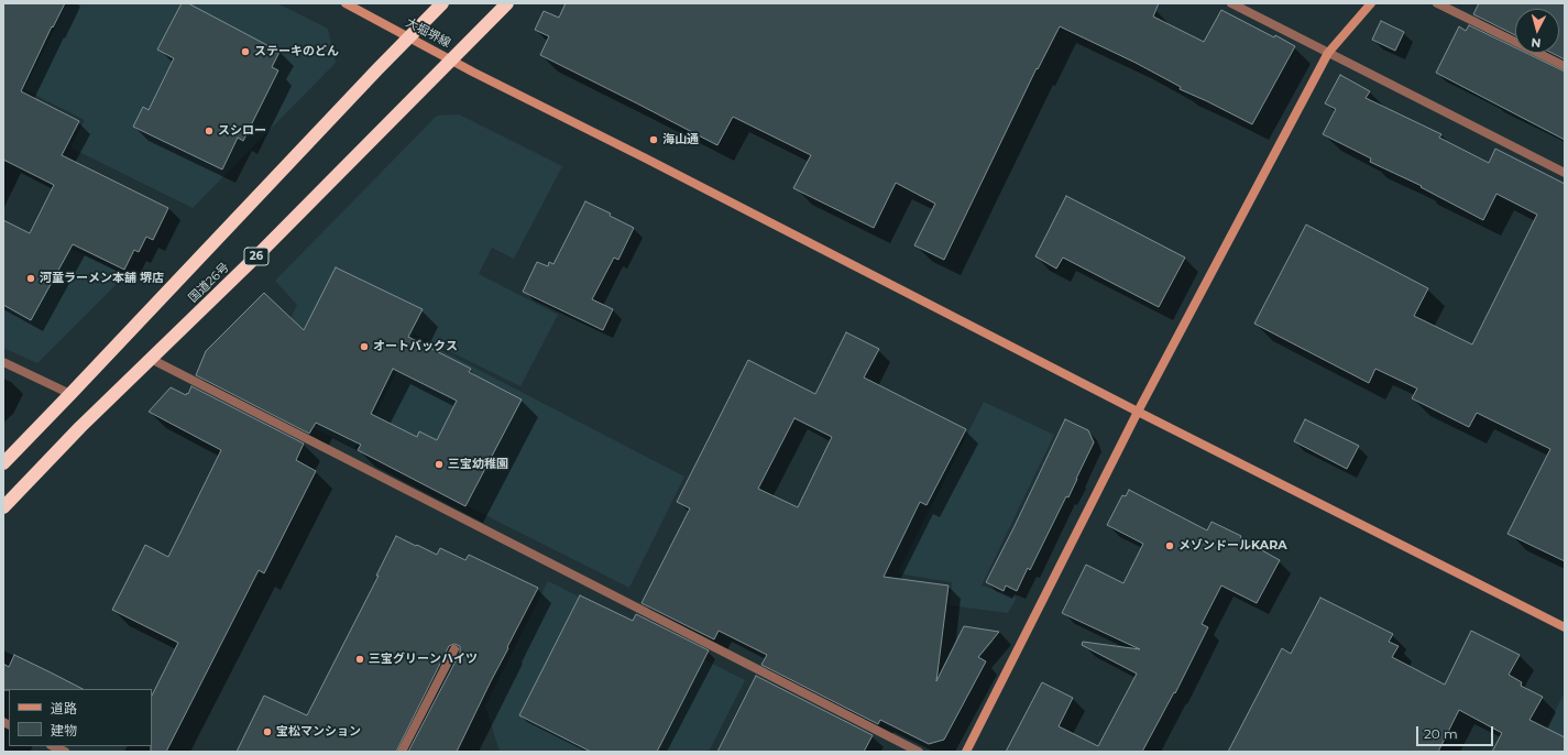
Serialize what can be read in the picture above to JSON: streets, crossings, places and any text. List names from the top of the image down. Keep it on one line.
{"streets":{"highway":["26","国道26号"],"street":["大堀堺線"]},"crossings":[["大堀堺線","国道26号"]],"places":["ステーキのどん","スシロー","海山通","河童ラーメン本舗 堺店","オートバックス","三宝幼稚園","メゾンドールKARA","三宝グリーンハイツ","宝松マンション"],"legend":["道路","建物"],"scale_bar":"20 m","north":"bottom"}
